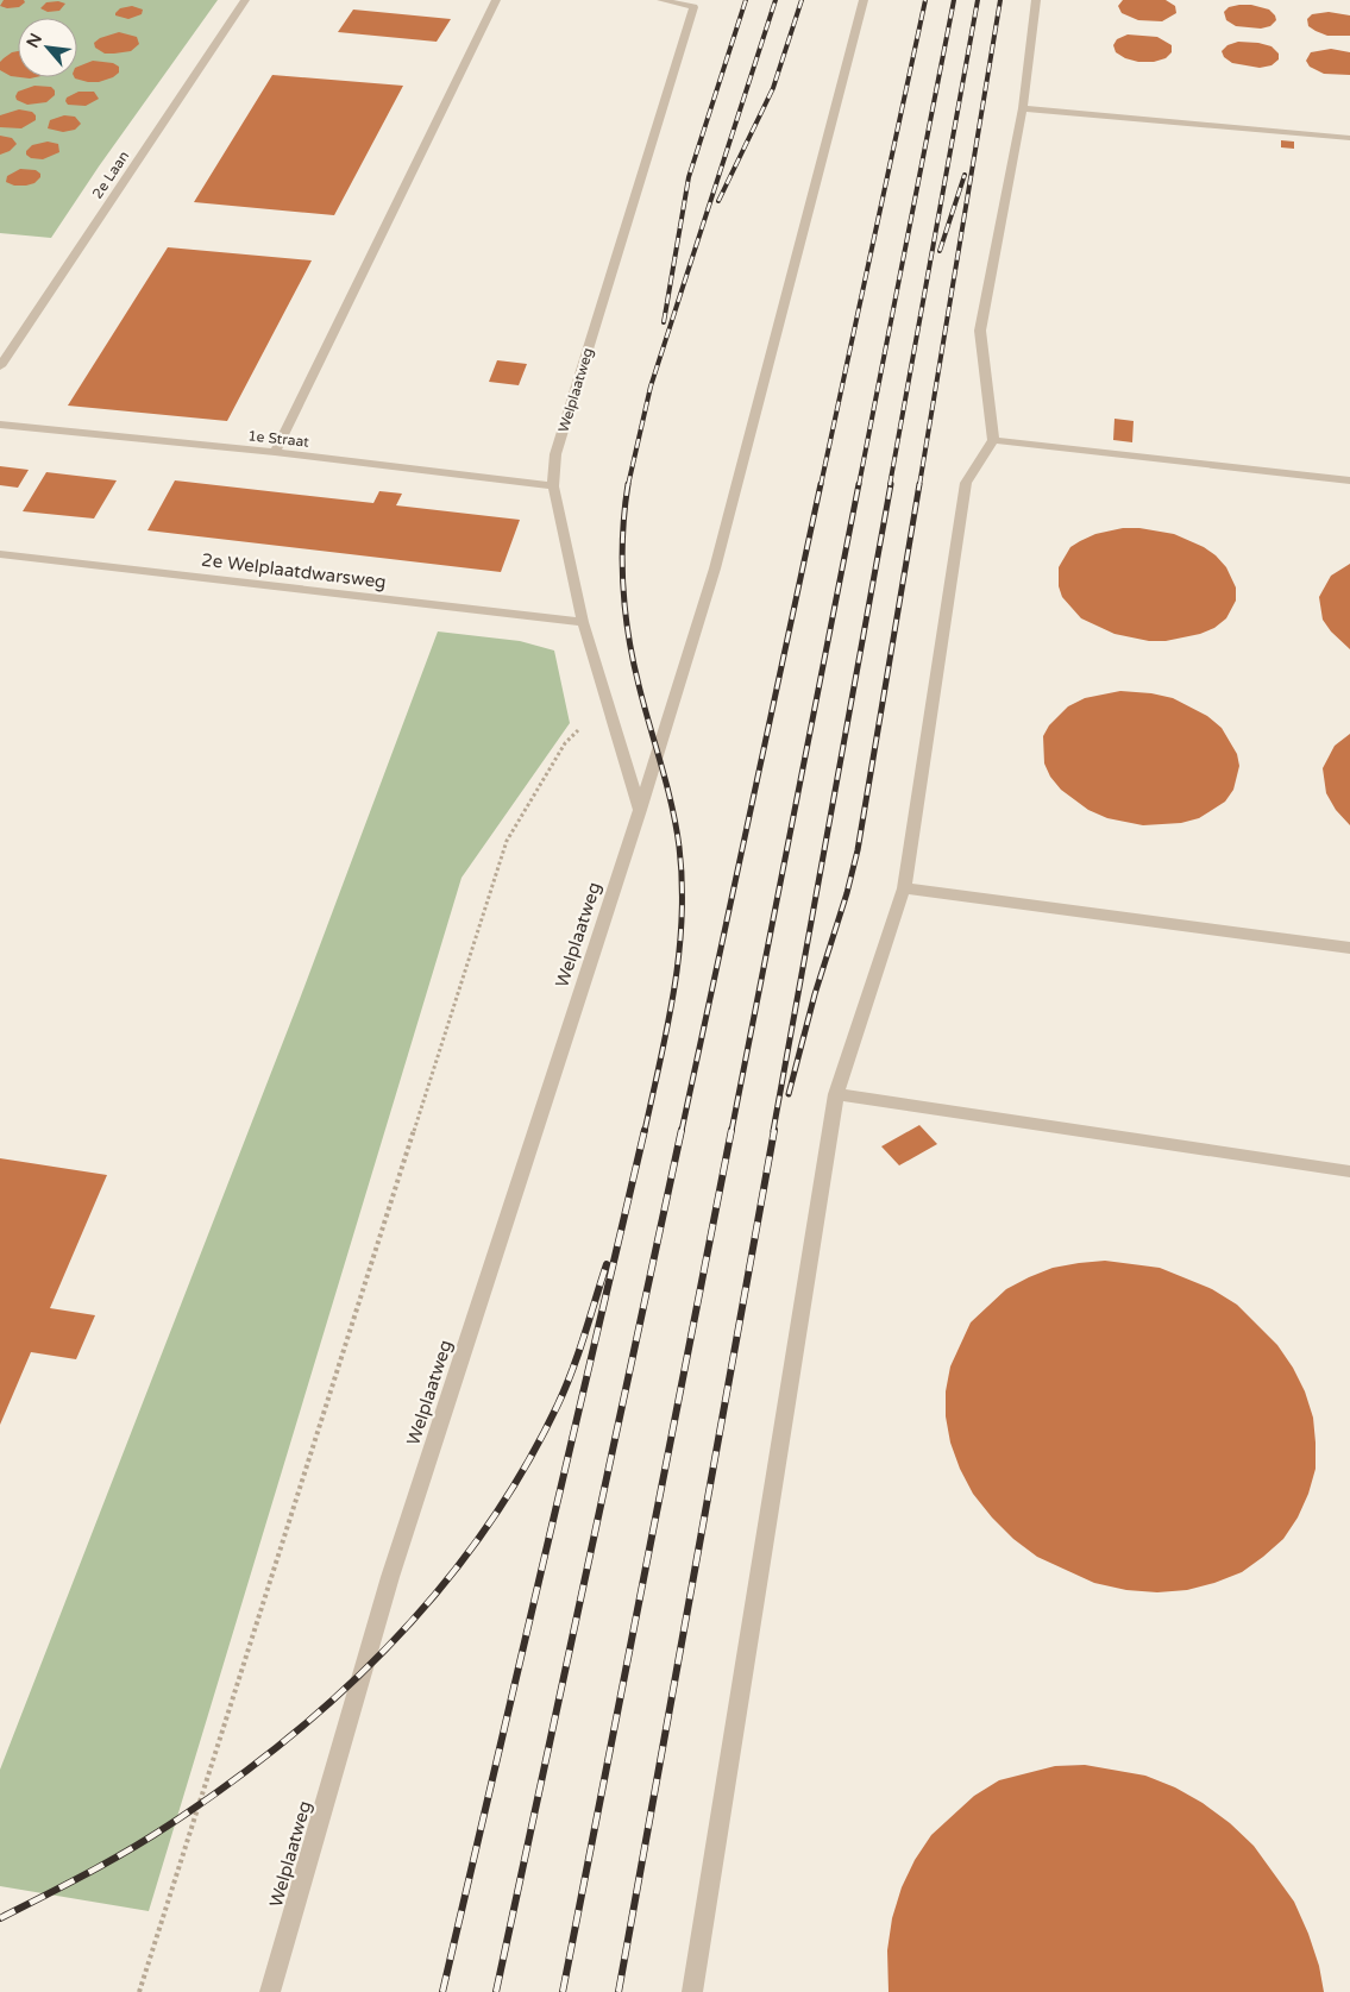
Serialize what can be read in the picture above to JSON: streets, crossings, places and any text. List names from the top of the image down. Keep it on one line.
{"streets":{"lane":["2e Laan","Welplaatweg","1e Straat","2e Welplaatdwarsweg"]},"crossings":[["Welplaatweg","1e Straat"],["Welplaatweg","2e Welplaatdwarsweg"]],"north":"top left"}
